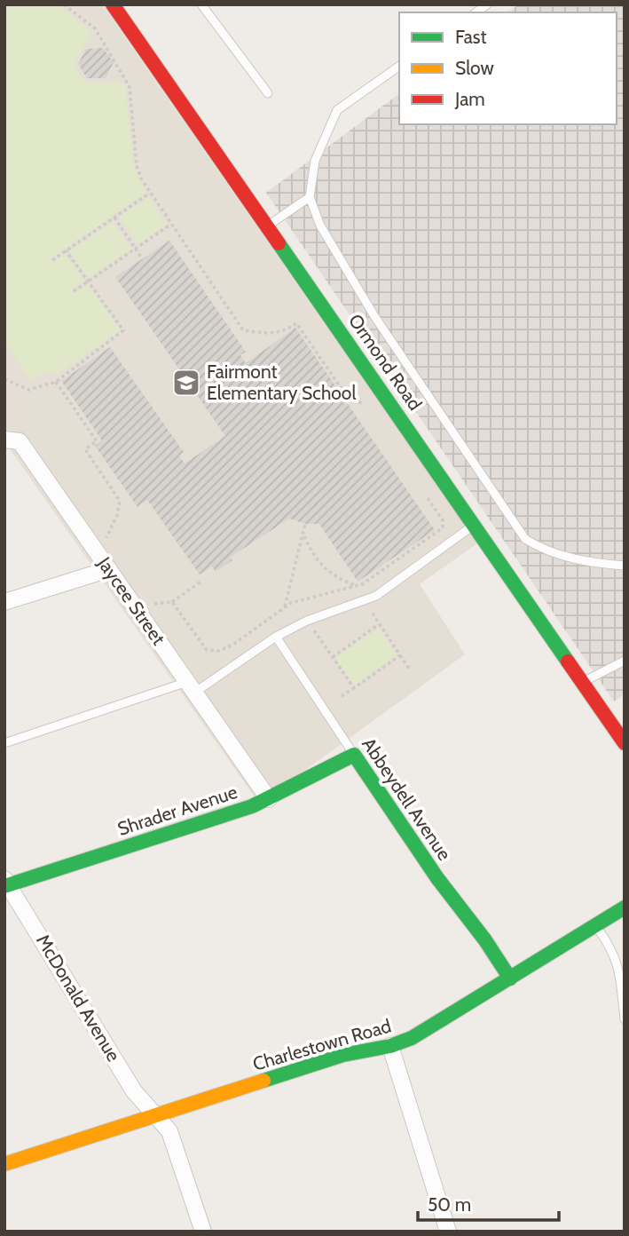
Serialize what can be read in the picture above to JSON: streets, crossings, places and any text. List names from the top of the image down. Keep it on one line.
{"streets":{"street":["Ormond Road","Jaycee Street","Abbeydell Avenue","Shrader Avenue","McDonald Avenue","Charlestown Road"]},"crossings":[["Jaycee Street","Shrader Avenue"],["Abbeydell Avenue","Shrader Avenue"],["Abbeydell Avenue","Charlestown Road"],["Shrader Avenue","McDonald Avenue"],["McDonald Avenue","Charlestown Road"]],"places":{"school or university":["Fairmont Elementary School"]},"legend":["Fast","Slow","Jam"],"scale_bar":"50 m"}
